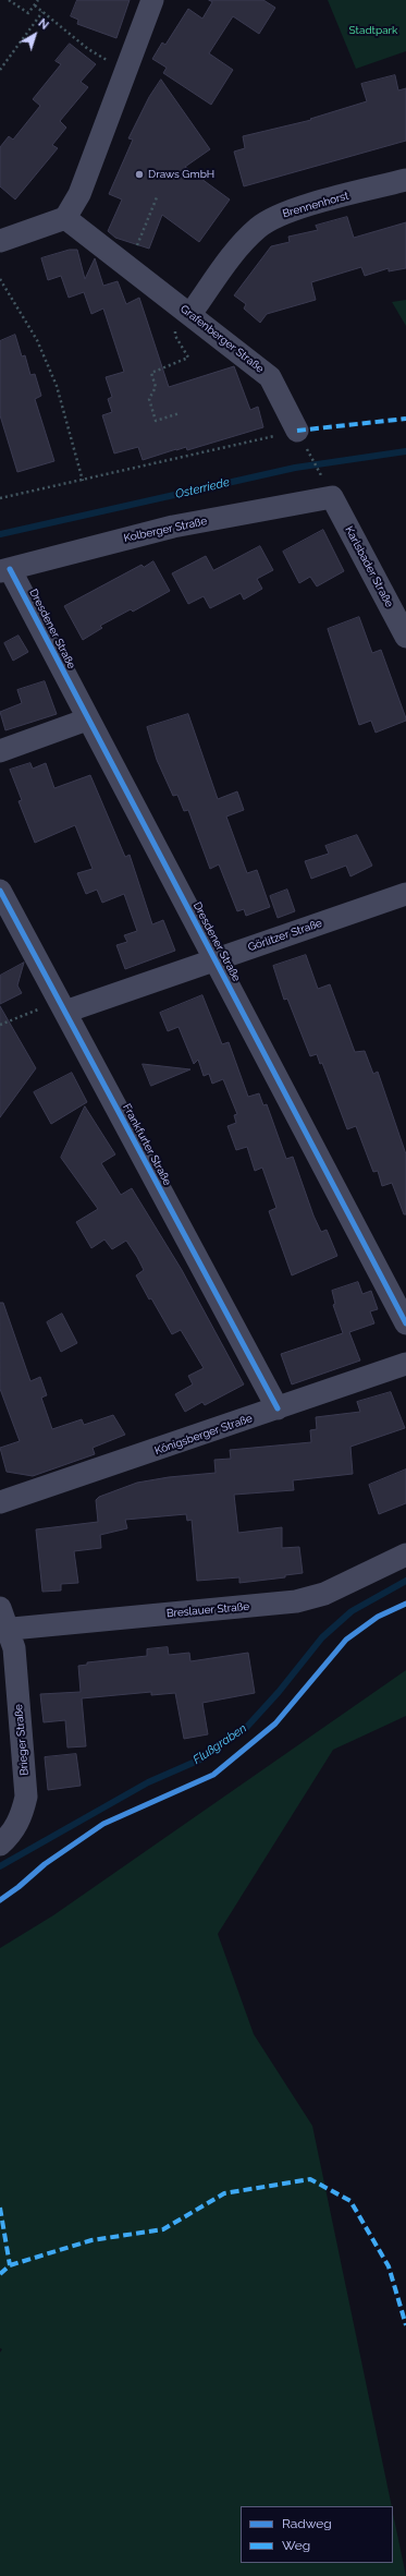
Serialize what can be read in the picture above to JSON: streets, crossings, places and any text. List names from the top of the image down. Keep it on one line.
{"streets":{"street":["Brennenhorst","Grafenberger Straße","Kolberger Straße","Karlsbader Straße","Dresdener Straße","Görlitzer Straße","Frankfurter Straße","Königsberger Straße","Breslauer Straße","Brieger Straße"]},"crossings":[["Brennenhorst","Grafenberger Straße"],["Kolberger Straße","Karlsbader Straße"],["Kolberger Straße","Dresdener Straße"],["Dresdener Straße","Görlitzer Straße"],["Görlitzer Straße","Frankfurter Straße"],["Frankfurter Straße","Königsberger Straße"],["Breslauer Straße","Brieger Straße"]],"water":["Osterriede","Flußgraben"],"parks":["Stadtpark"],"places":["Draws GmbH"],"legend":["Radweg","Weg"],"north":"top right"}
